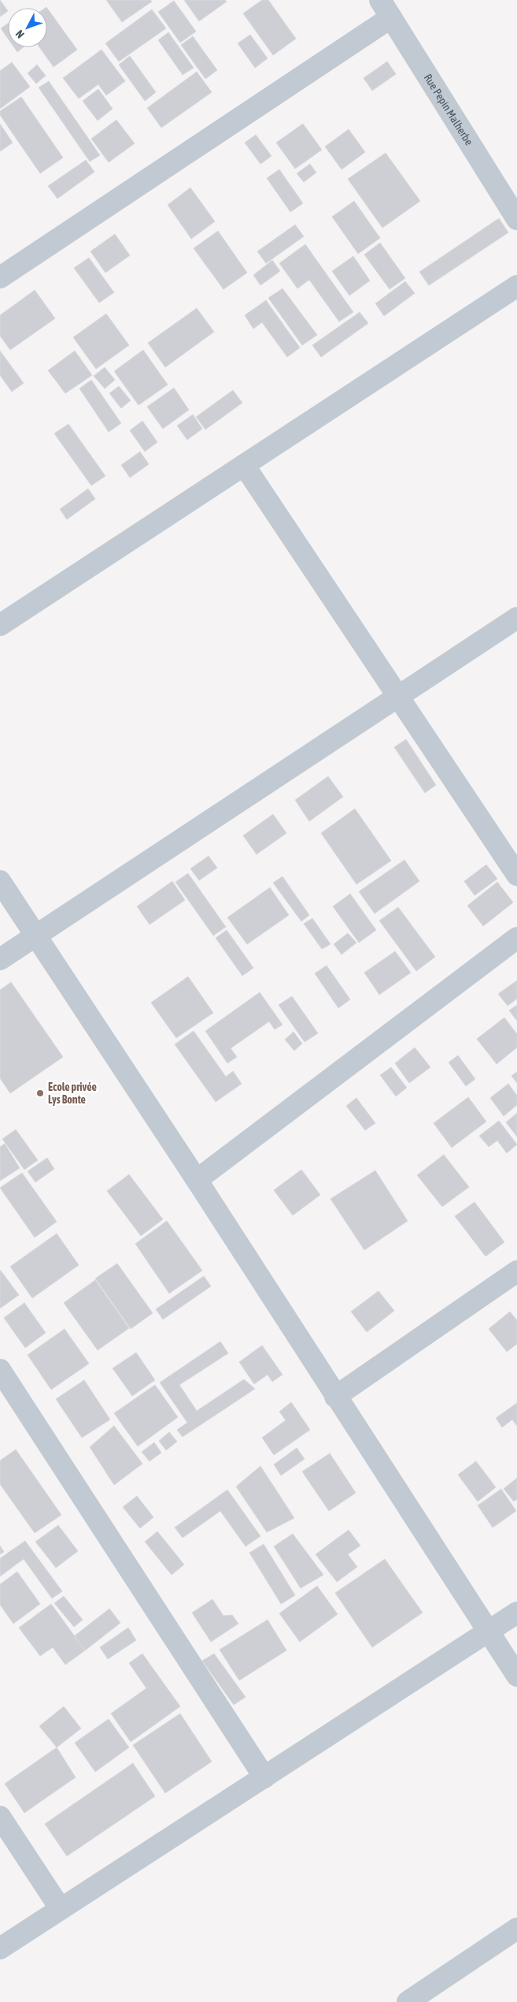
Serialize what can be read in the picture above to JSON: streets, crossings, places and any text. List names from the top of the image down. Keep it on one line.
{"streets":{"street":["Rue Pepin Malherbe"]},"places":["Ecole privée Lys Bonte"],"north":"bottom left"}
